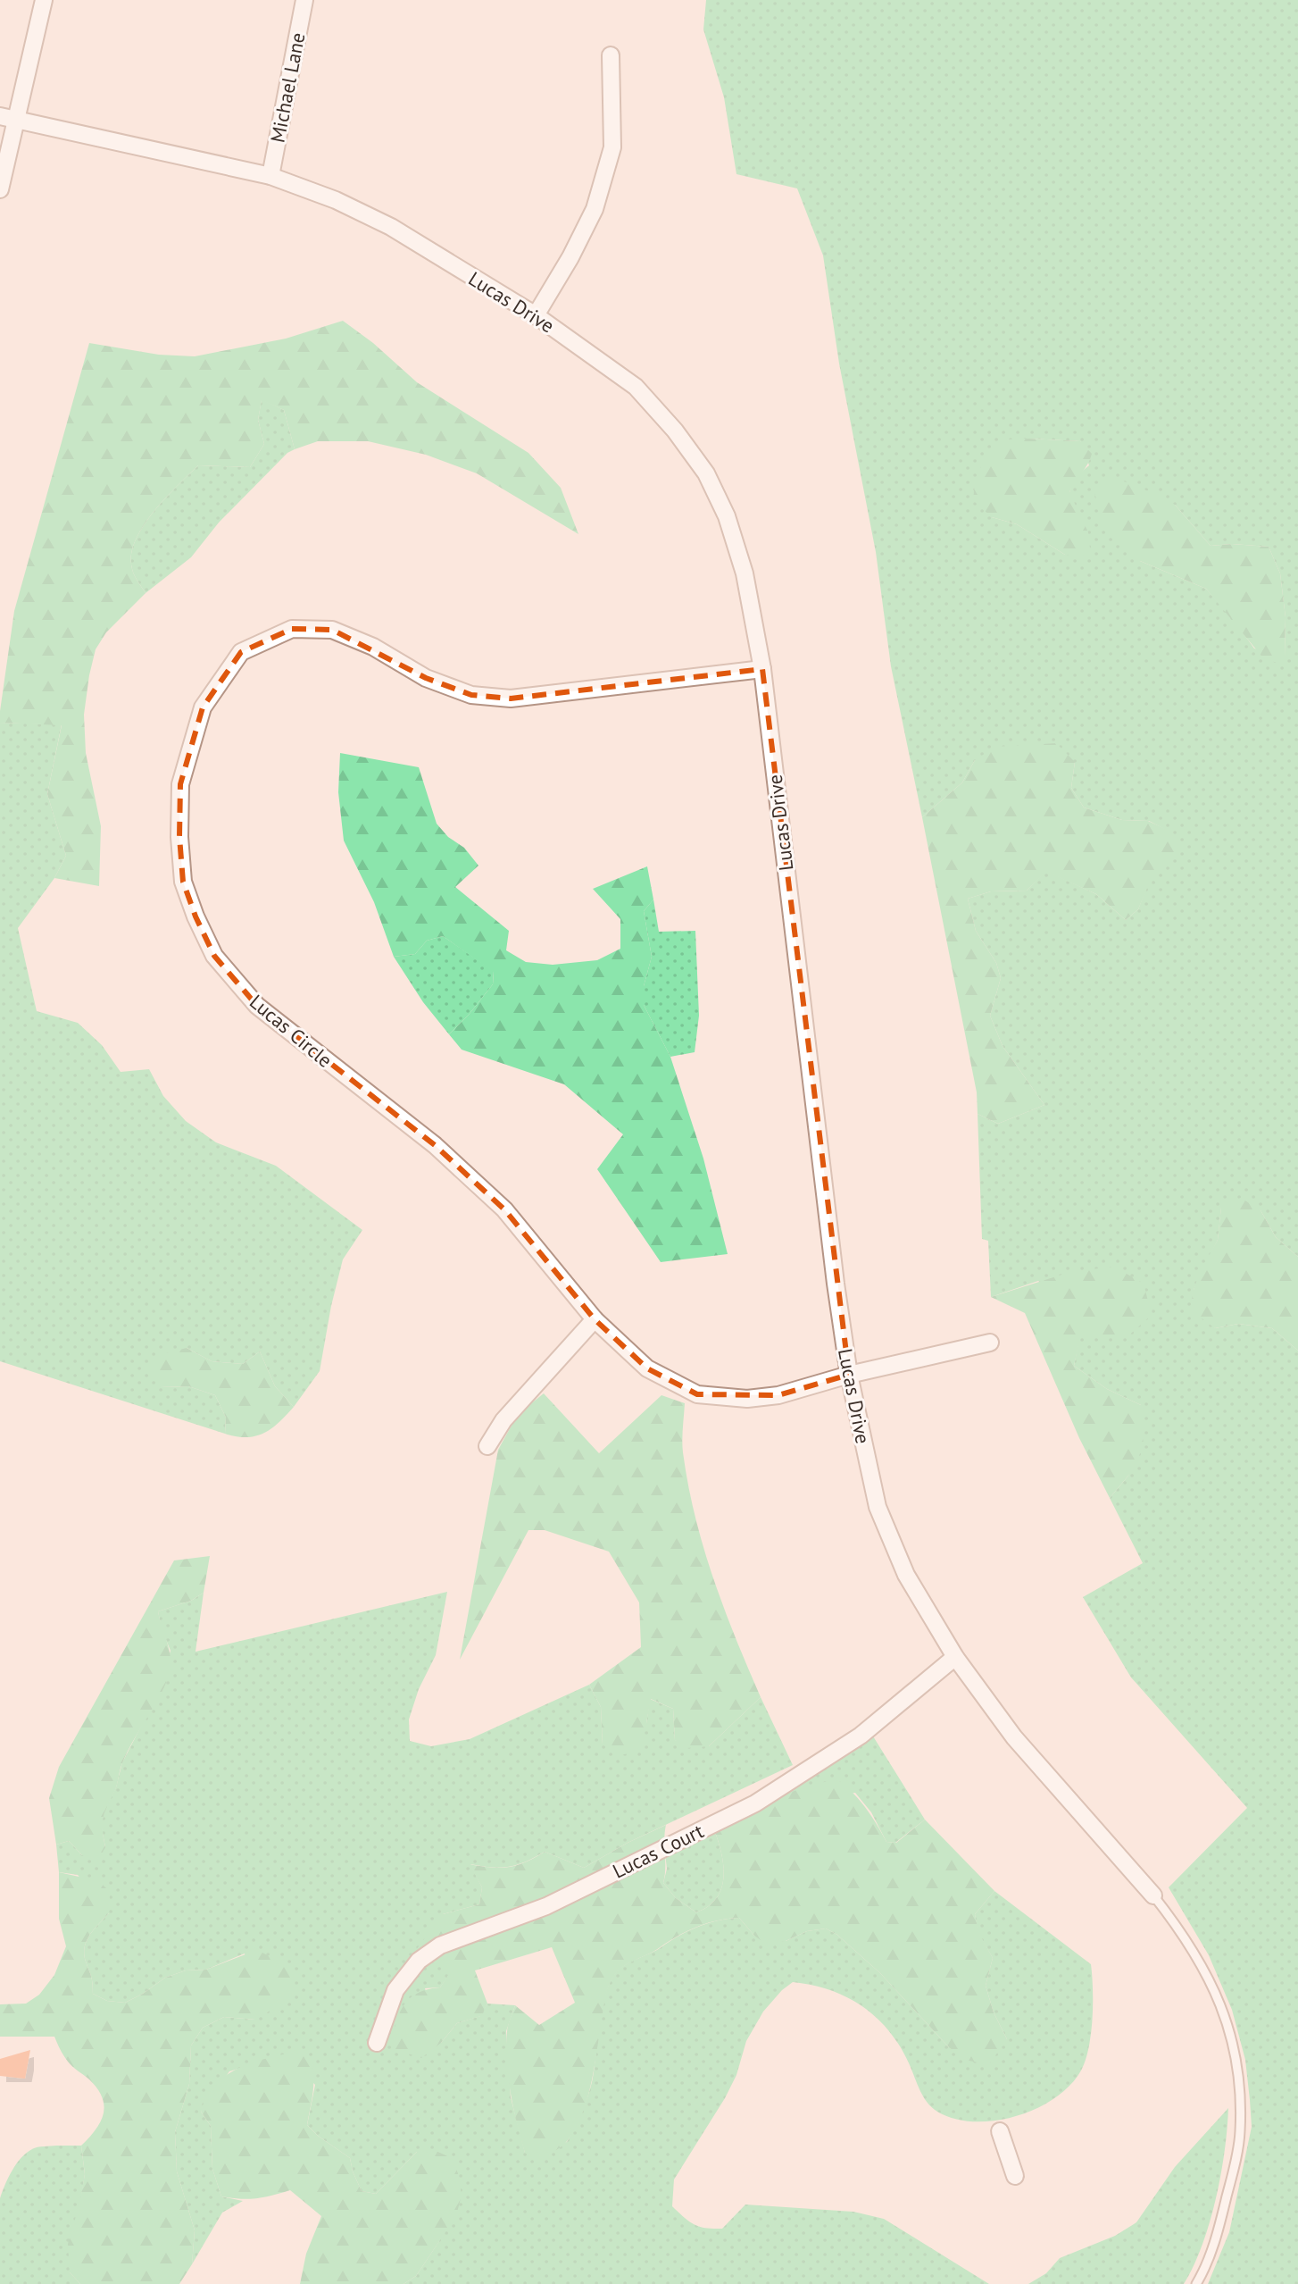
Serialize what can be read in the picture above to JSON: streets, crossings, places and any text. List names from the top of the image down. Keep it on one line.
{"streets":{"street":["Michael Lane","Lucas Drive","Lucas Circle","Lucas Court"]},"crossings":[["Michael Lane","Lucas Drive"],["Lucas Drive","Lucas Circle"],["Lucas Drive","Lucas Court"]]}
